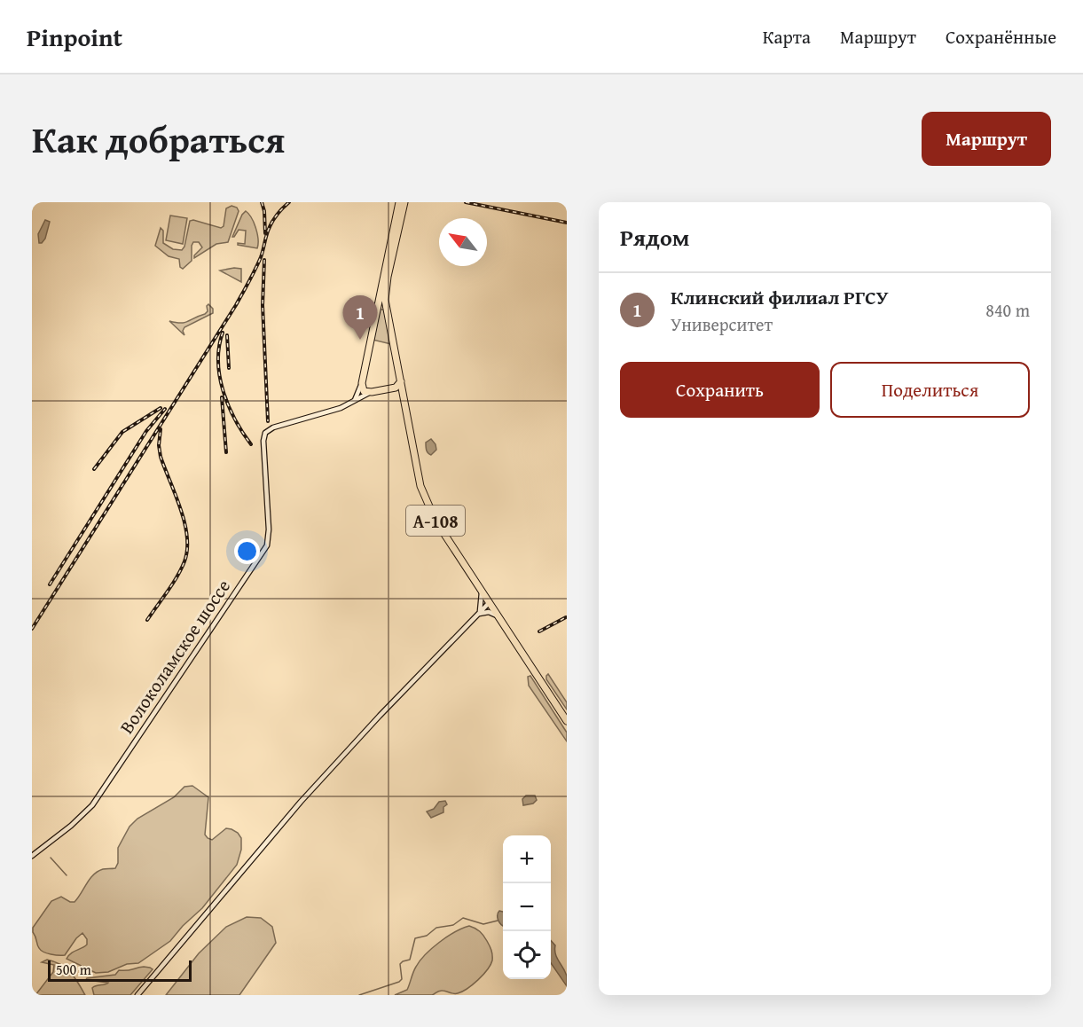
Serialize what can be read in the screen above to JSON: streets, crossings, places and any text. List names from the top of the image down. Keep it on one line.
{"streets":{"highway":["А-108"],"street":["Волоколамское шоссе"]},"scale_bar":"500 m","north":"top left","page":{"header":"Pinpoint","nav":["Карта","Маршрут","Сохранённые"],"title":"Как добраться","buttons":["Маршрут",["Сохранить","Поделиться"]],"heading":"Рядом","list":[{"mark":"1","name":"Клинский филиал РГСУ","note":"Университет","value":"840 m"}],"pins":"1","map_buttons":["+","−"],"scale":"500 m"}}
